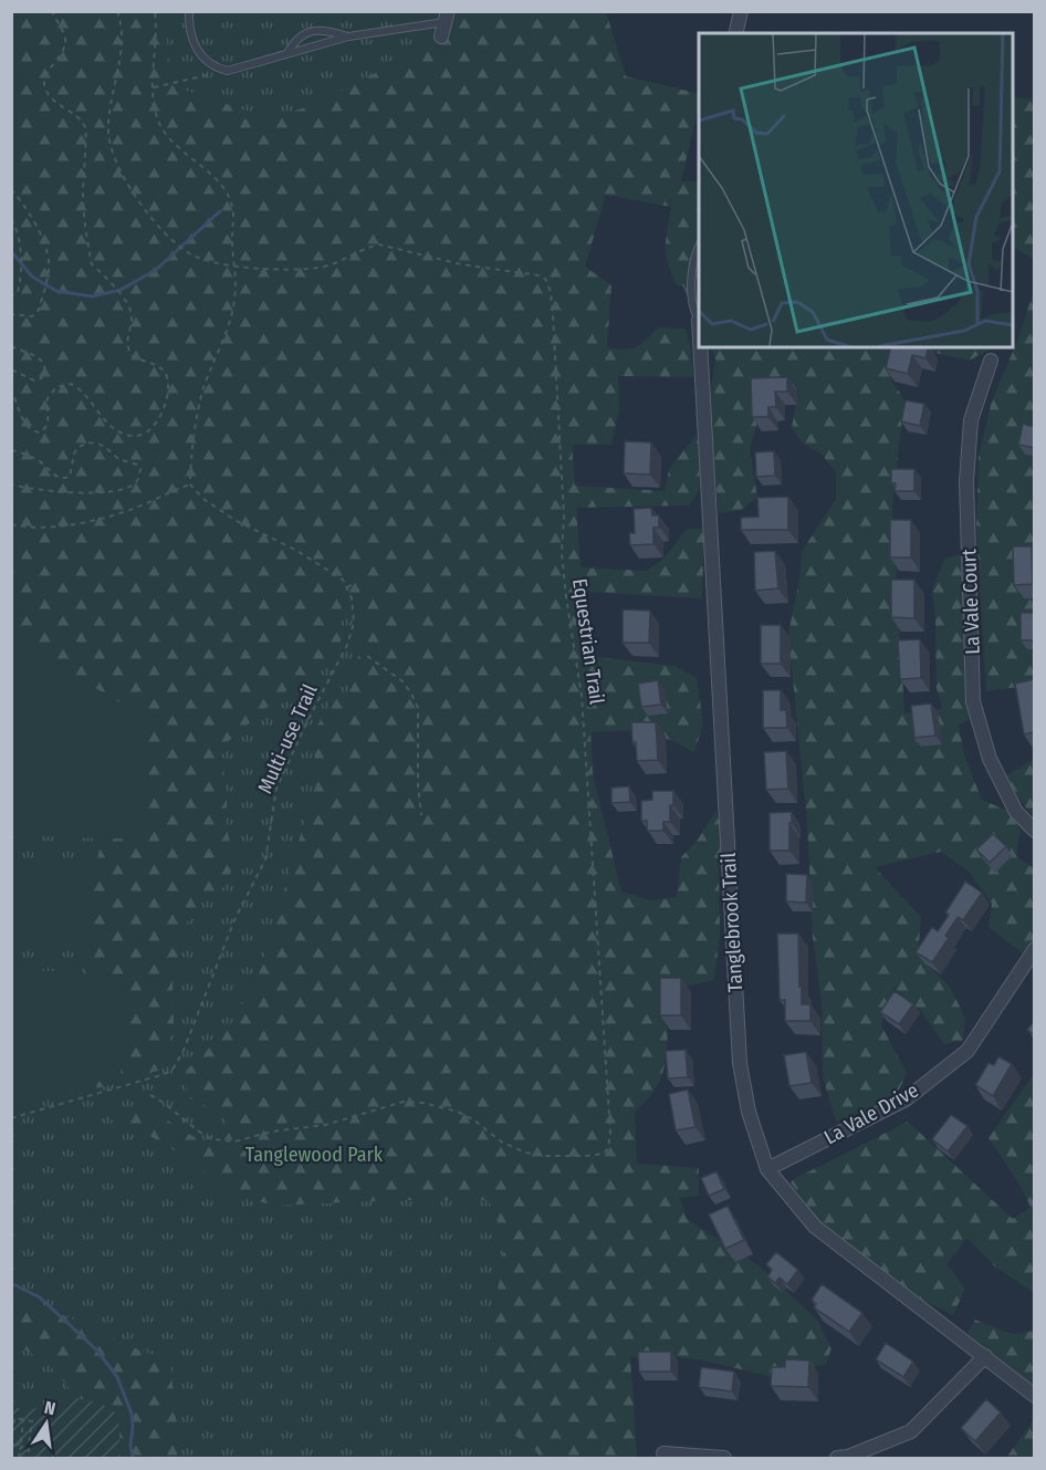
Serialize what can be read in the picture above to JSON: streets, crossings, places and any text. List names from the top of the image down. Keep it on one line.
{"streets":{"street":["La Vale Court","Tanglebrook Trail","La Vale Drive"],"path":["Equestrian Trail","Multi-use Trail"]},"crossings":[["Tanglebrook Trail","La Vale Drive"]],"parks":["Tanglewood Park"],"north":"top"}
